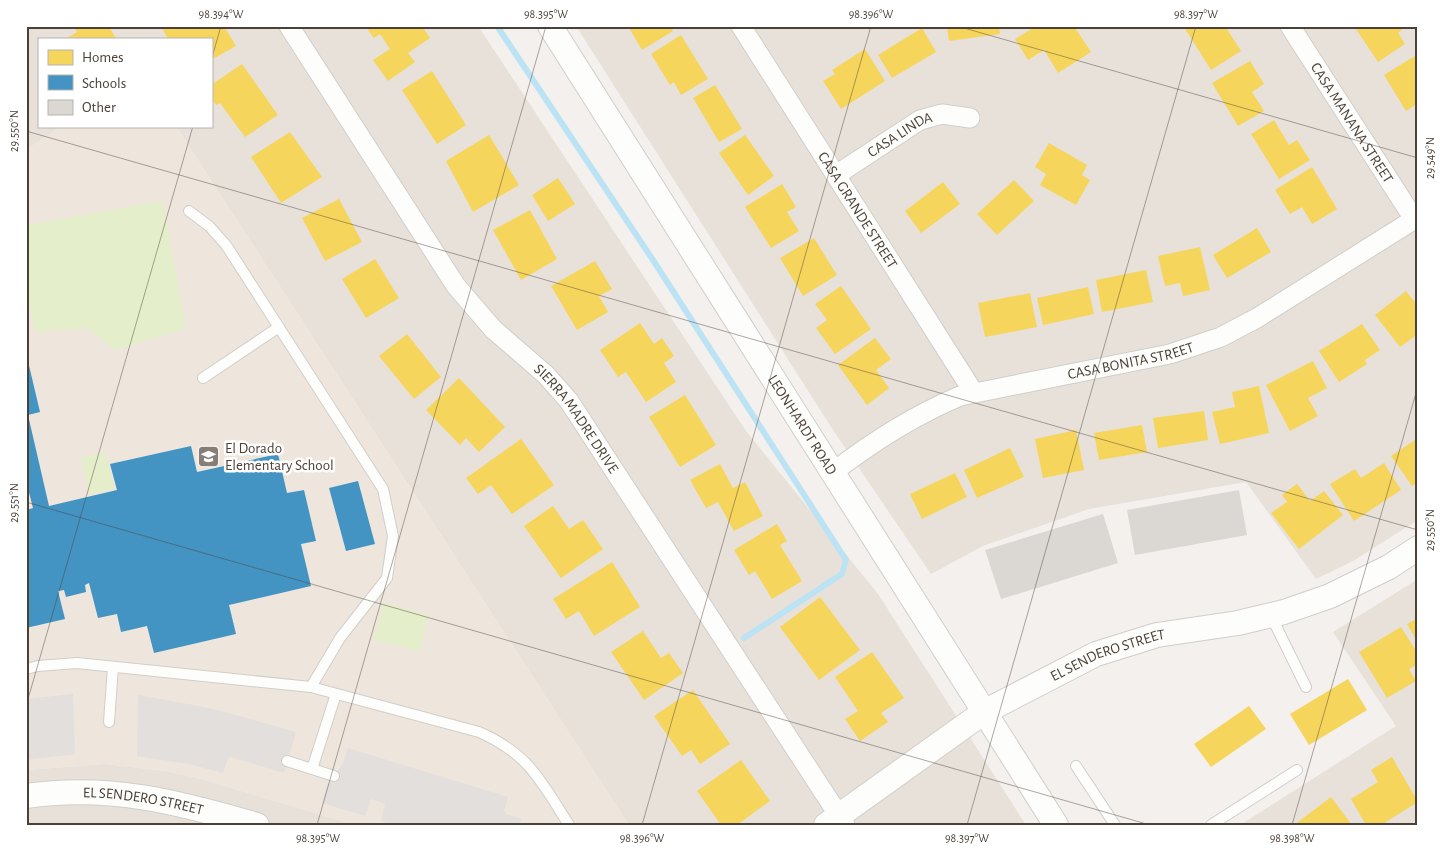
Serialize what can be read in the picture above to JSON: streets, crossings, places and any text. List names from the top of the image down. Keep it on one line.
{"streets":{"street":["CASA MANANA STREET","CASA LINDA","CASA GRANDE STREET","CASA BONITA STREET","SIERRA MADRE DRIVE","LEONHARDT ROAD","EL SENDERO STREET"]},"crossings":[["CASA MANANA STREET","CASA BONITA STREET"],["CASA LINDA","CASA GRANDE STREET"],["CASA GRANDE STREET","CASA BONITA STREET"],["CASA BONITA STREET","LEONHARDT ROAD"],["SIERRA MADRE DRIVE","EL SENDERO STREET"],["LEONHARDT ROAD","EL SENDERO STREET"]],"places":{"school or university":["El Dorado Elementary School"]},"legend":["Homes","Schools","Other"],"coordinates":["98.394°W","98.395°W","98.396°W","98.397°W","29.550°N","29.549°N","29.551°N","98.398°W"]}
